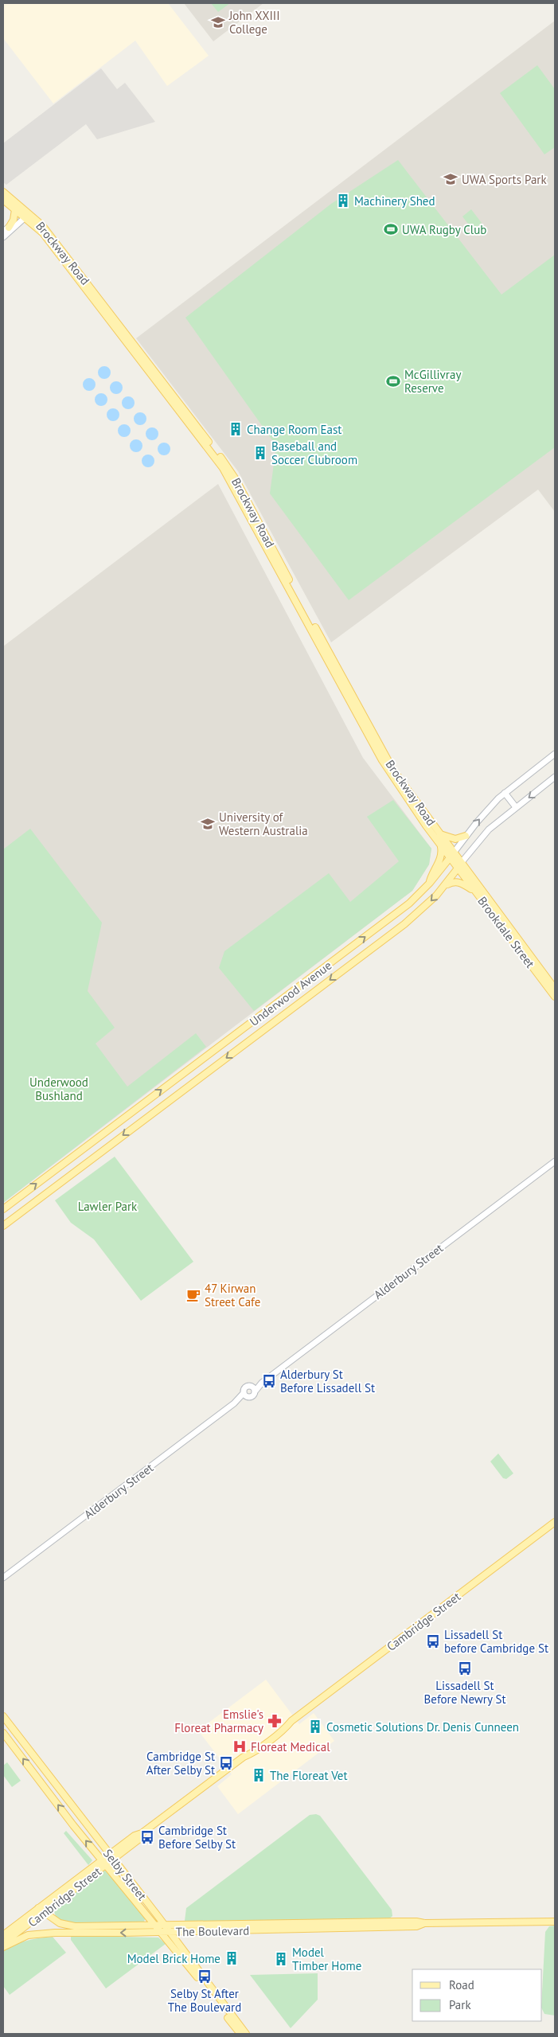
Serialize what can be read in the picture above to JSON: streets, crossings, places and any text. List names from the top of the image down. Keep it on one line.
{"streets":{"main road":["Brockway Road","Brookdale Street","Underwood Avenue","Cambridge Street","Selby Street","The Boulevard"],"street":["Alderbury Street"]},"crossings":[["Brockway Road","Brookdale Street"],["Brockway Road","Underwood Avenue"],["Brookdale Street","Underwood Avenue"],["Cambridge Street","Selby Street"],["Cambridge Street","The Boulevard"],["Selby Street","The Boulevard"]],"parks":["Underwood Bushland","Lawler Park"],"places":{"school or university":["John XXIII College","UWA Sports Park","University of Western Australia"],"building":["Machinery Shed","Change Room East","Baseball and Soccer Clubroom","Cosmetic Solutions Dr. Denis Cunneen","The Floreat Vet","Model Brick Home","Model Timber Home"],"sports":["UWA Rugby Club","McGillivray Reserve"],"cafe":["47 Kirwan Street Cafe"],"bus stop":["Alderbury St Before Lissadell St","Lissadell St before Cambridge St","Lissadell St Before Newry St","Cambridge St After Selby St","Cambridge St Before Selby St","Selby St After The Boulevard"],"pharmacy":["Emslie's Floreat Pharmacy"],"hospital":["Floreat Medical"]},"legend":["Road","Park"]}
